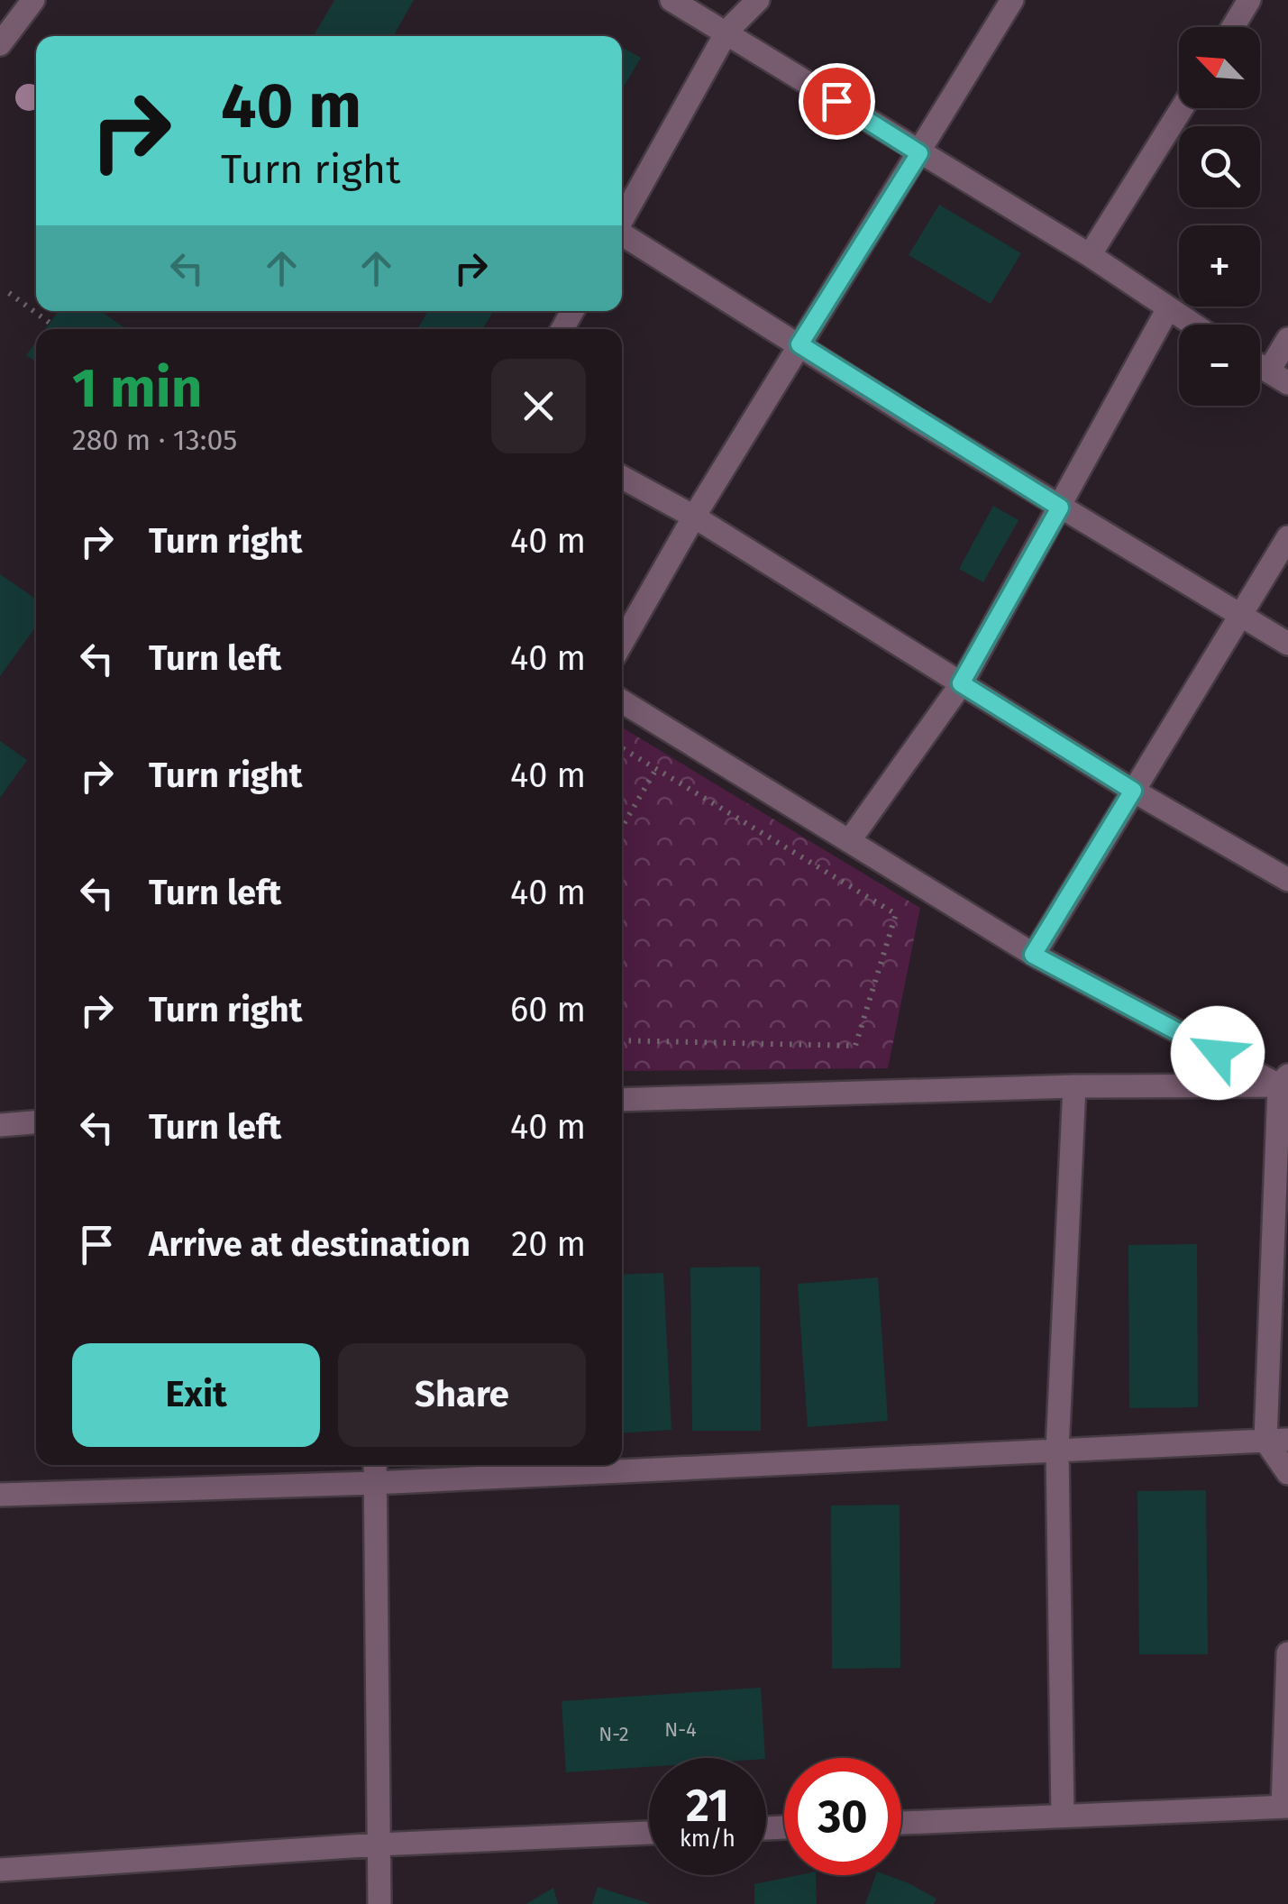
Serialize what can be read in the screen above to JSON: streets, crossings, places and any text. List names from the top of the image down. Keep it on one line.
{"house_numbers":["N-4","N-2"],"north":"top left","page":{"map_buttons":["+","−"],"turn":["40 m","Turn right"],"heading":["1 min","280 m · 13:05"],"list":[{"name":"Turn right","value":"40 m"},{"name":"Turn left","value":"40 m"},{"name":"Turn right","value":"40 m"},{"name":"Turn left","value":"40 m"},{"name":"Turn right","value":"60 m"},{"name":"Turn left","value":"40 m"},{"name":"Arrive at destination","value":"20 m"}],"buttons":["Exit","Share"],"speed":"21 km/h","limit":"30"}}
